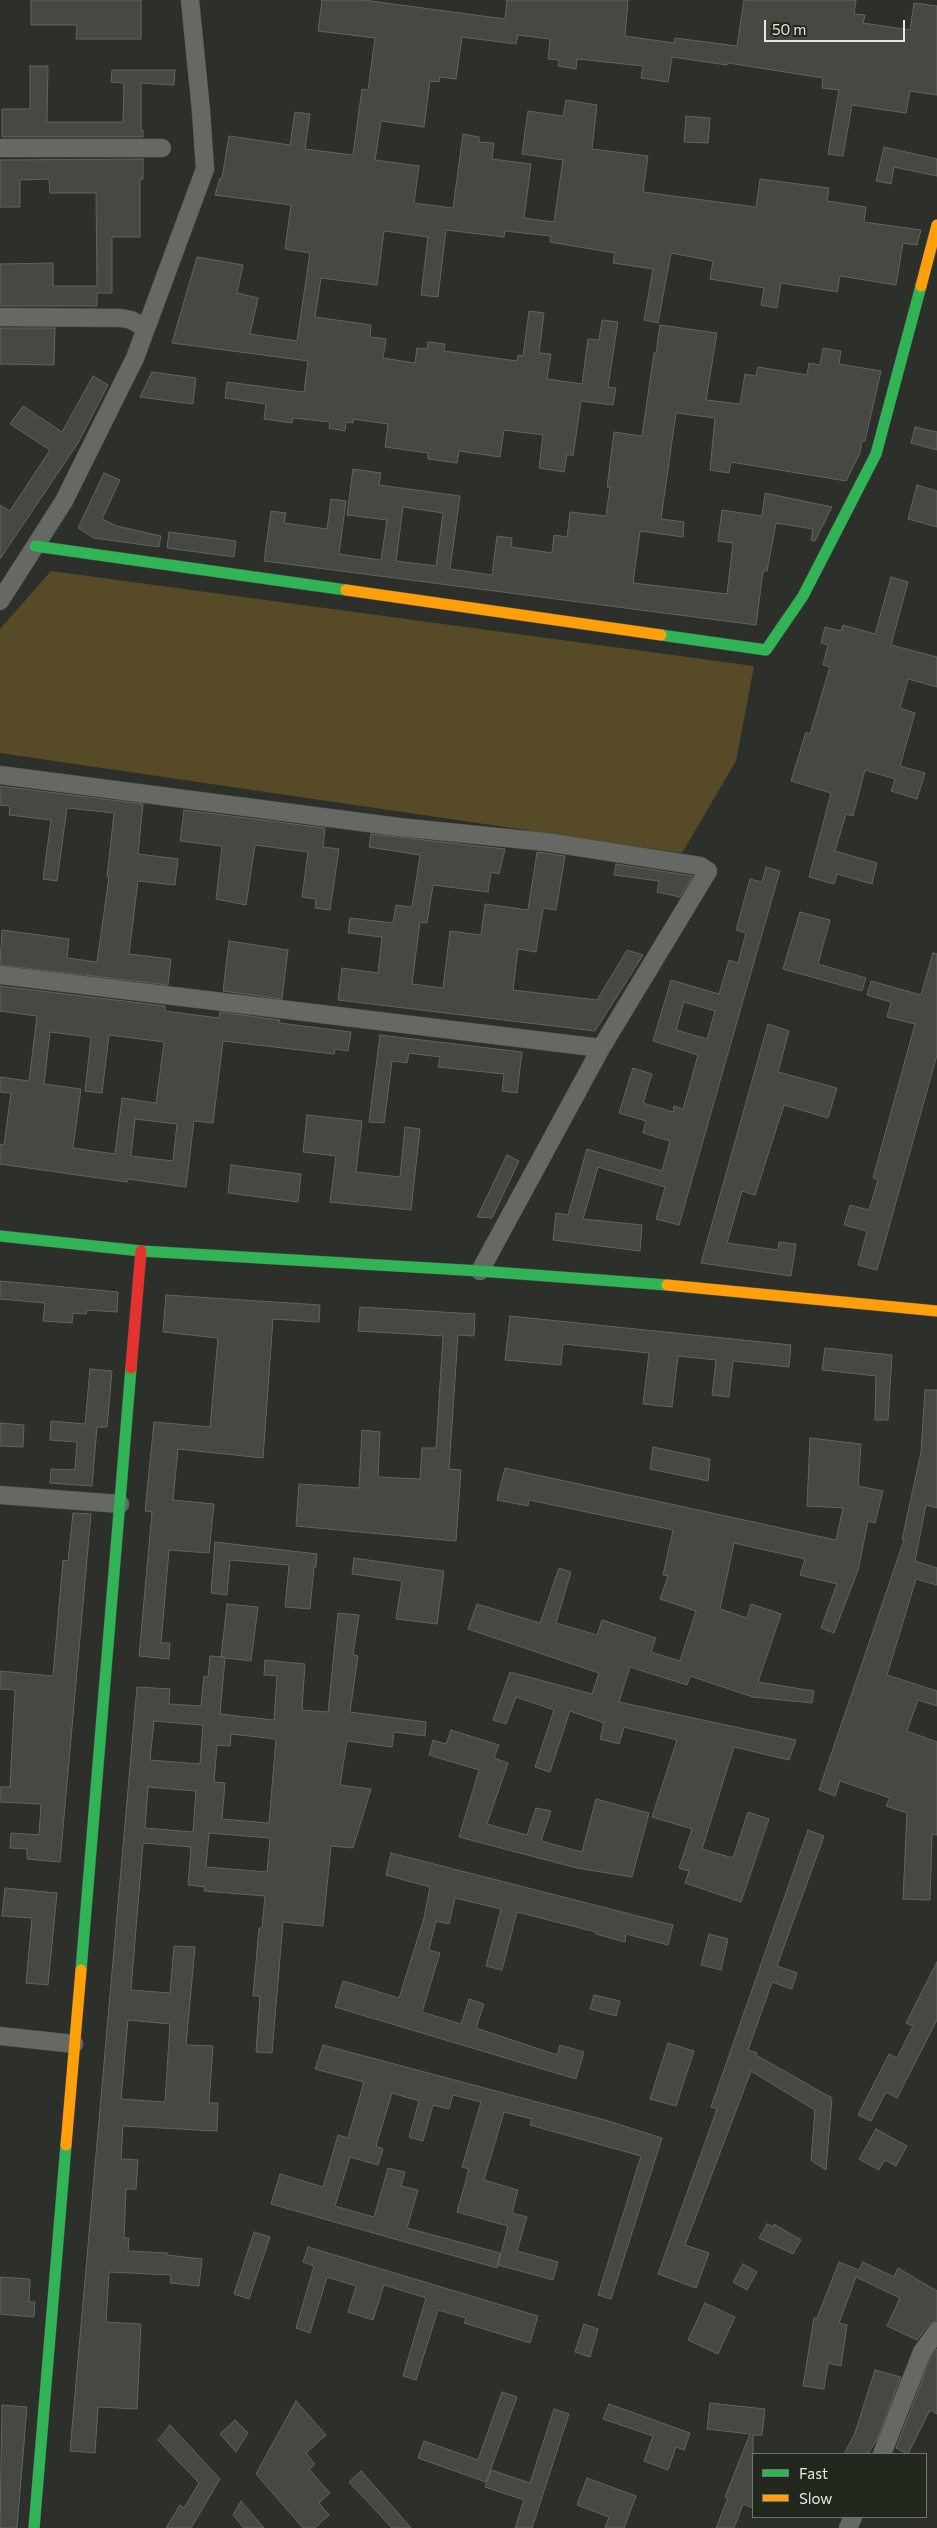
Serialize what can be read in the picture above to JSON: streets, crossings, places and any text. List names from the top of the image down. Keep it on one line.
{"legend":["Fast","Slow"],"scale_bar":"50 m"}
